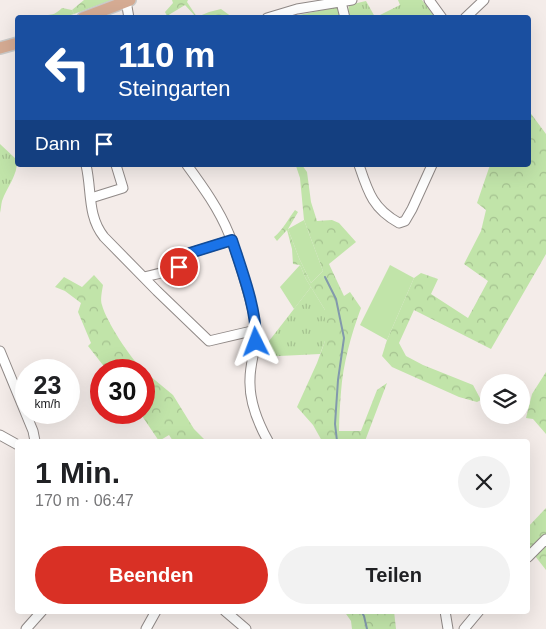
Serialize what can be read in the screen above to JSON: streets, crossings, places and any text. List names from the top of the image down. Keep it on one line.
{"page":{"turn":["110 m","Steingarten"],"then":"Dann","speed":"23 km/h","limit":"30","heading":["1 Min.","170 m · 06:47"],"buttons":["Beenden","Teilen"]}}
